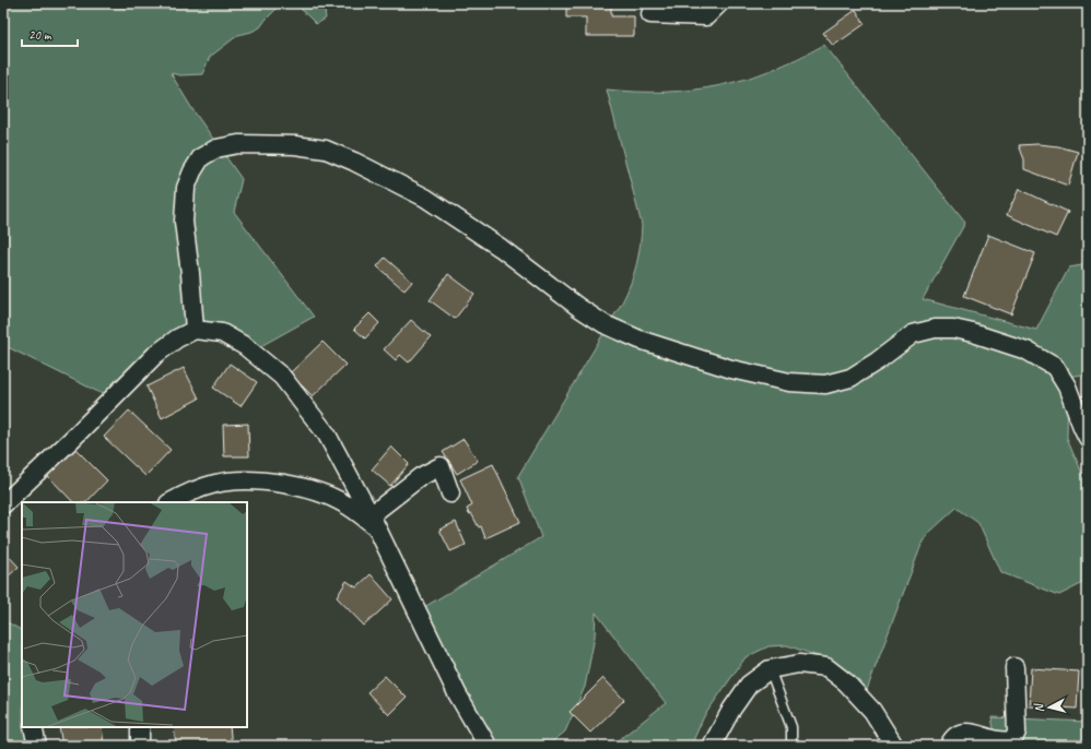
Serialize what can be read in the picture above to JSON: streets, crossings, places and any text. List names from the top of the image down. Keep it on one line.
{"scale_bar":"20 m","north":"left"}
